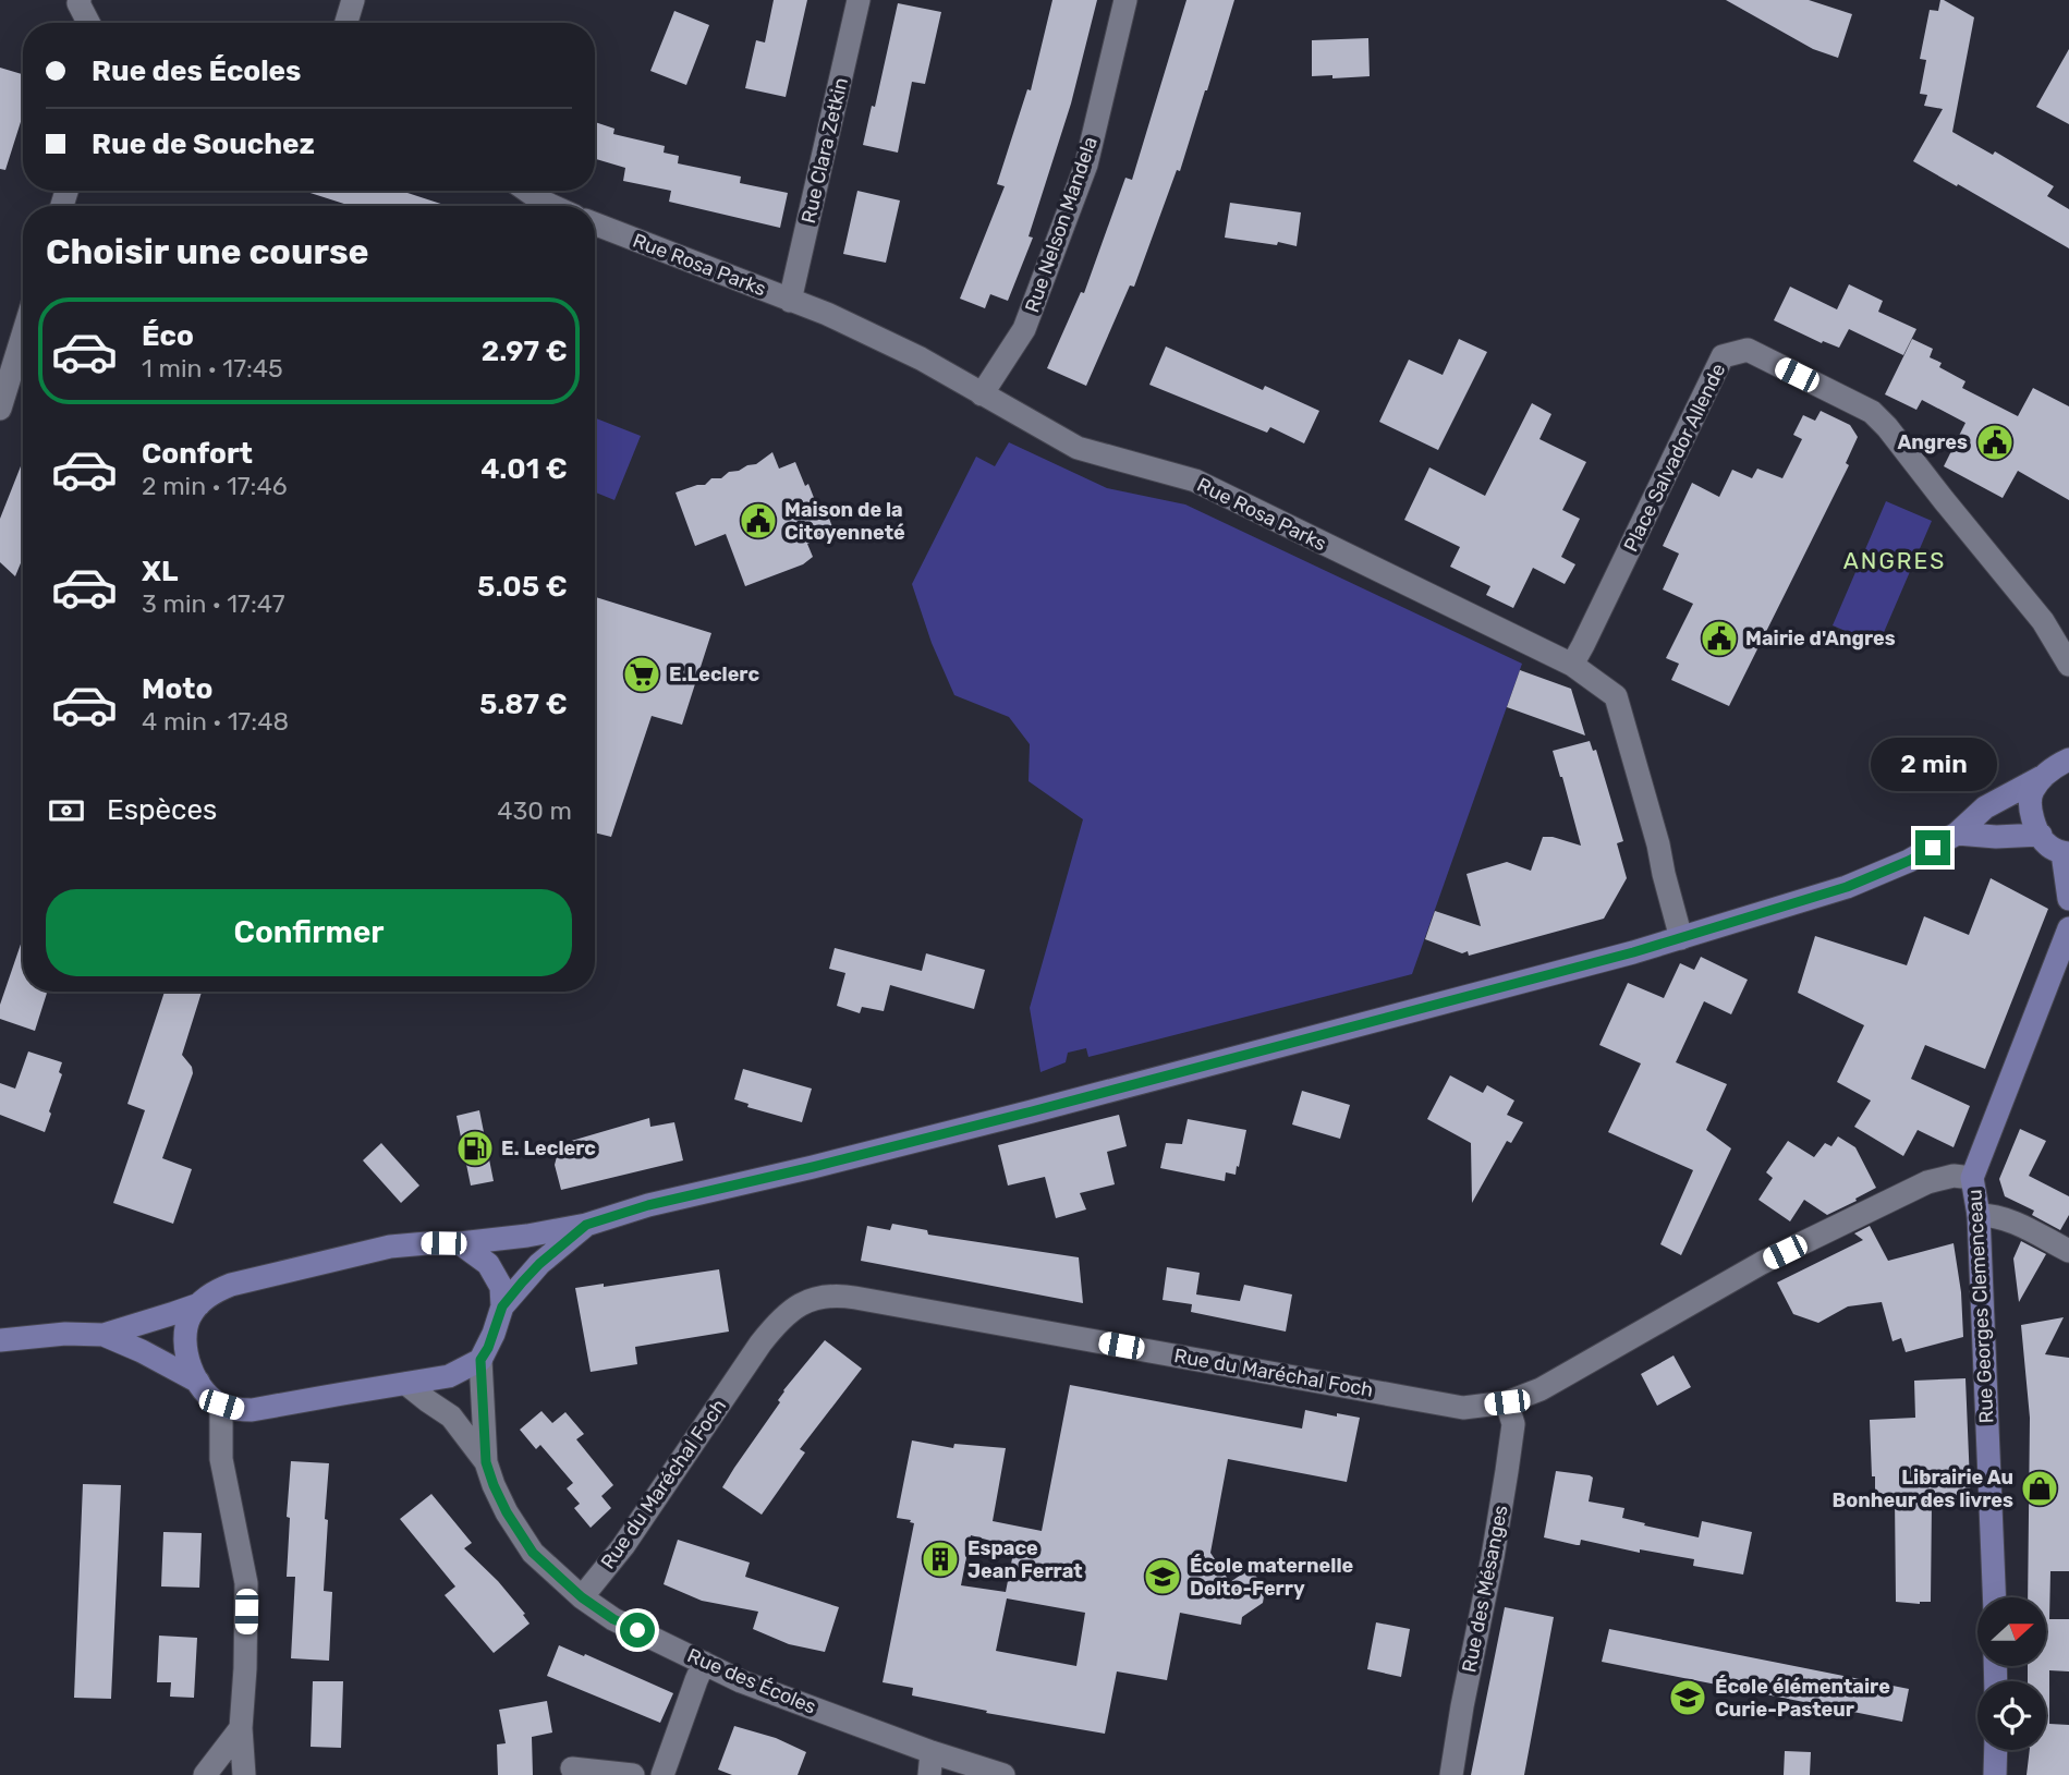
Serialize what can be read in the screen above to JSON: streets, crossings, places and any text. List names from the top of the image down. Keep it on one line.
{"streets":{"main road":["Rue Georges Clemenceau"],"street":["Rue Clara Zetkin","Rue Nelson Mandela","Rue Rosa Parks","Place Salvador Allende","Rue du Maréchal Foch","Rue des Mésanges","Rue des Écoles"]},"crossings":[["Rue Clara Zetkin","Rue Rosa Parks"],["Rue Nelson Mandela","Rue Rosa Parks"],["Rue Rosa Parks","Place Salvador Allende"],["Rue Georges Clemenceau","Rue du Maréchal Foch"],["Rue du Maréchal Foch","Rue des Mésanges"],["Rue du Maréchal Foch","Rue des Écoles"]],"districts":["ANGRES"],"places":{"public building":["Angres","Maison de la Citoyenneté","Mairie d'Angres"],"supermarket":["E.Leclerc"],"fuel station":["E. Leclerc"],"shop":["Librairie Au Bonheur des livres"],"building":["Espace Jean Ferrat"],"school or university":["École maternelle Dolto-Ferry","École élémentaire Curie-Pasteur"]},"north":"right","page":{"banner":["Rue des Écoles","Rue de Souchez"],"heading":"Choisir une course","list":[{"name":"Éco","note":"1 min · 17:45","value":"2.97 €"},{"name":"Confort","note":"2 min · 17:46","value":"4.01 €"},{"name":"XL","note":"3 min · 17:47","value":"5.05 €"},{"name":"Moto","note":"4 min · 17:48","value":"5.87 €"}],"bubble":"2 min","pay":["Espèces","430 m"],"buttons":"Confirmer"}}
